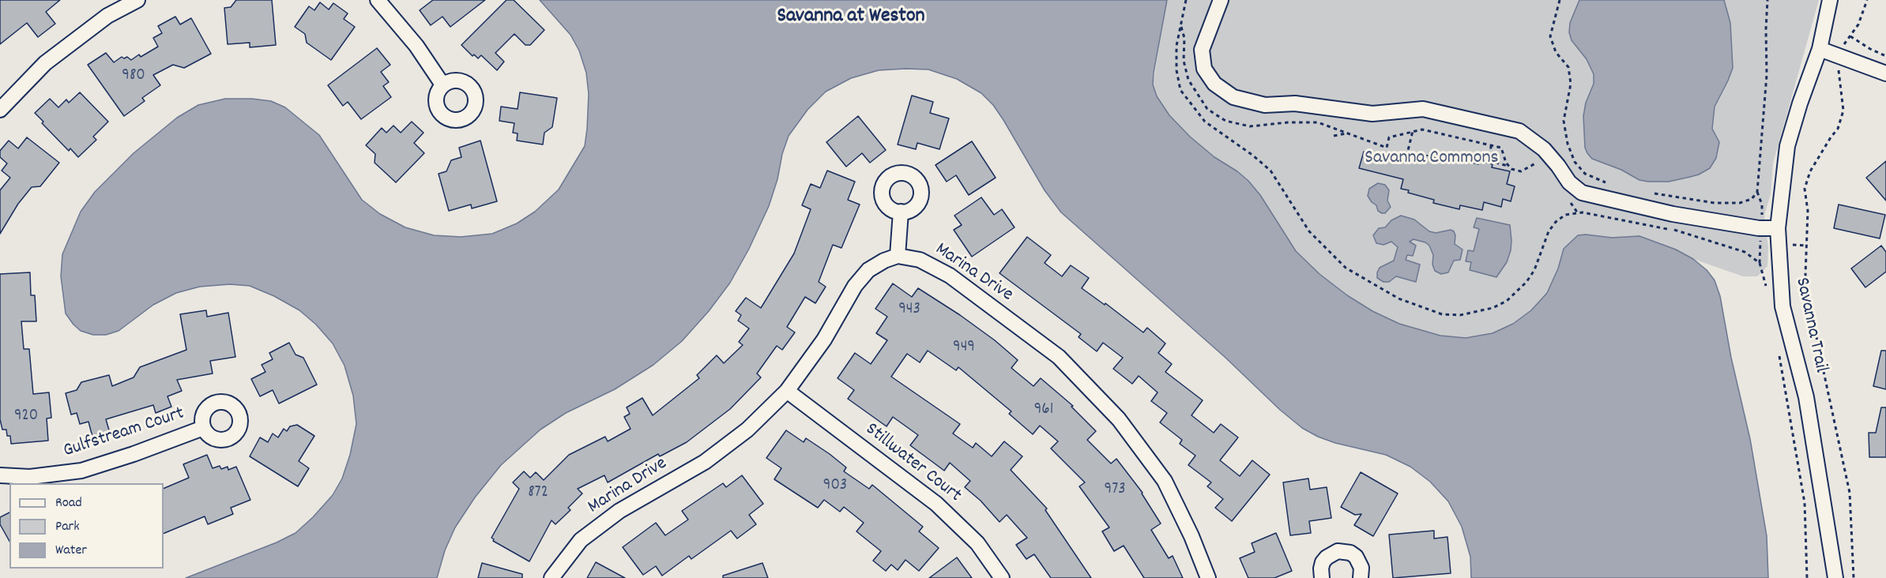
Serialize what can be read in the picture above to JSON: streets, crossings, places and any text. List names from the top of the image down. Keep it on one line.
{"streets":{"street":["Marina Drive","Savanna Trail","Gulfstream Court","Stillwater Court"]},"crossings":[["Marina Drive","Stillwater Court"]],"districts":["Savanna at Weston"],"parks":["Savanna Commons"],"house_numbers":["980","943","949","961","920","903","973","872"],"legend":["Road","Park","Water"]}
